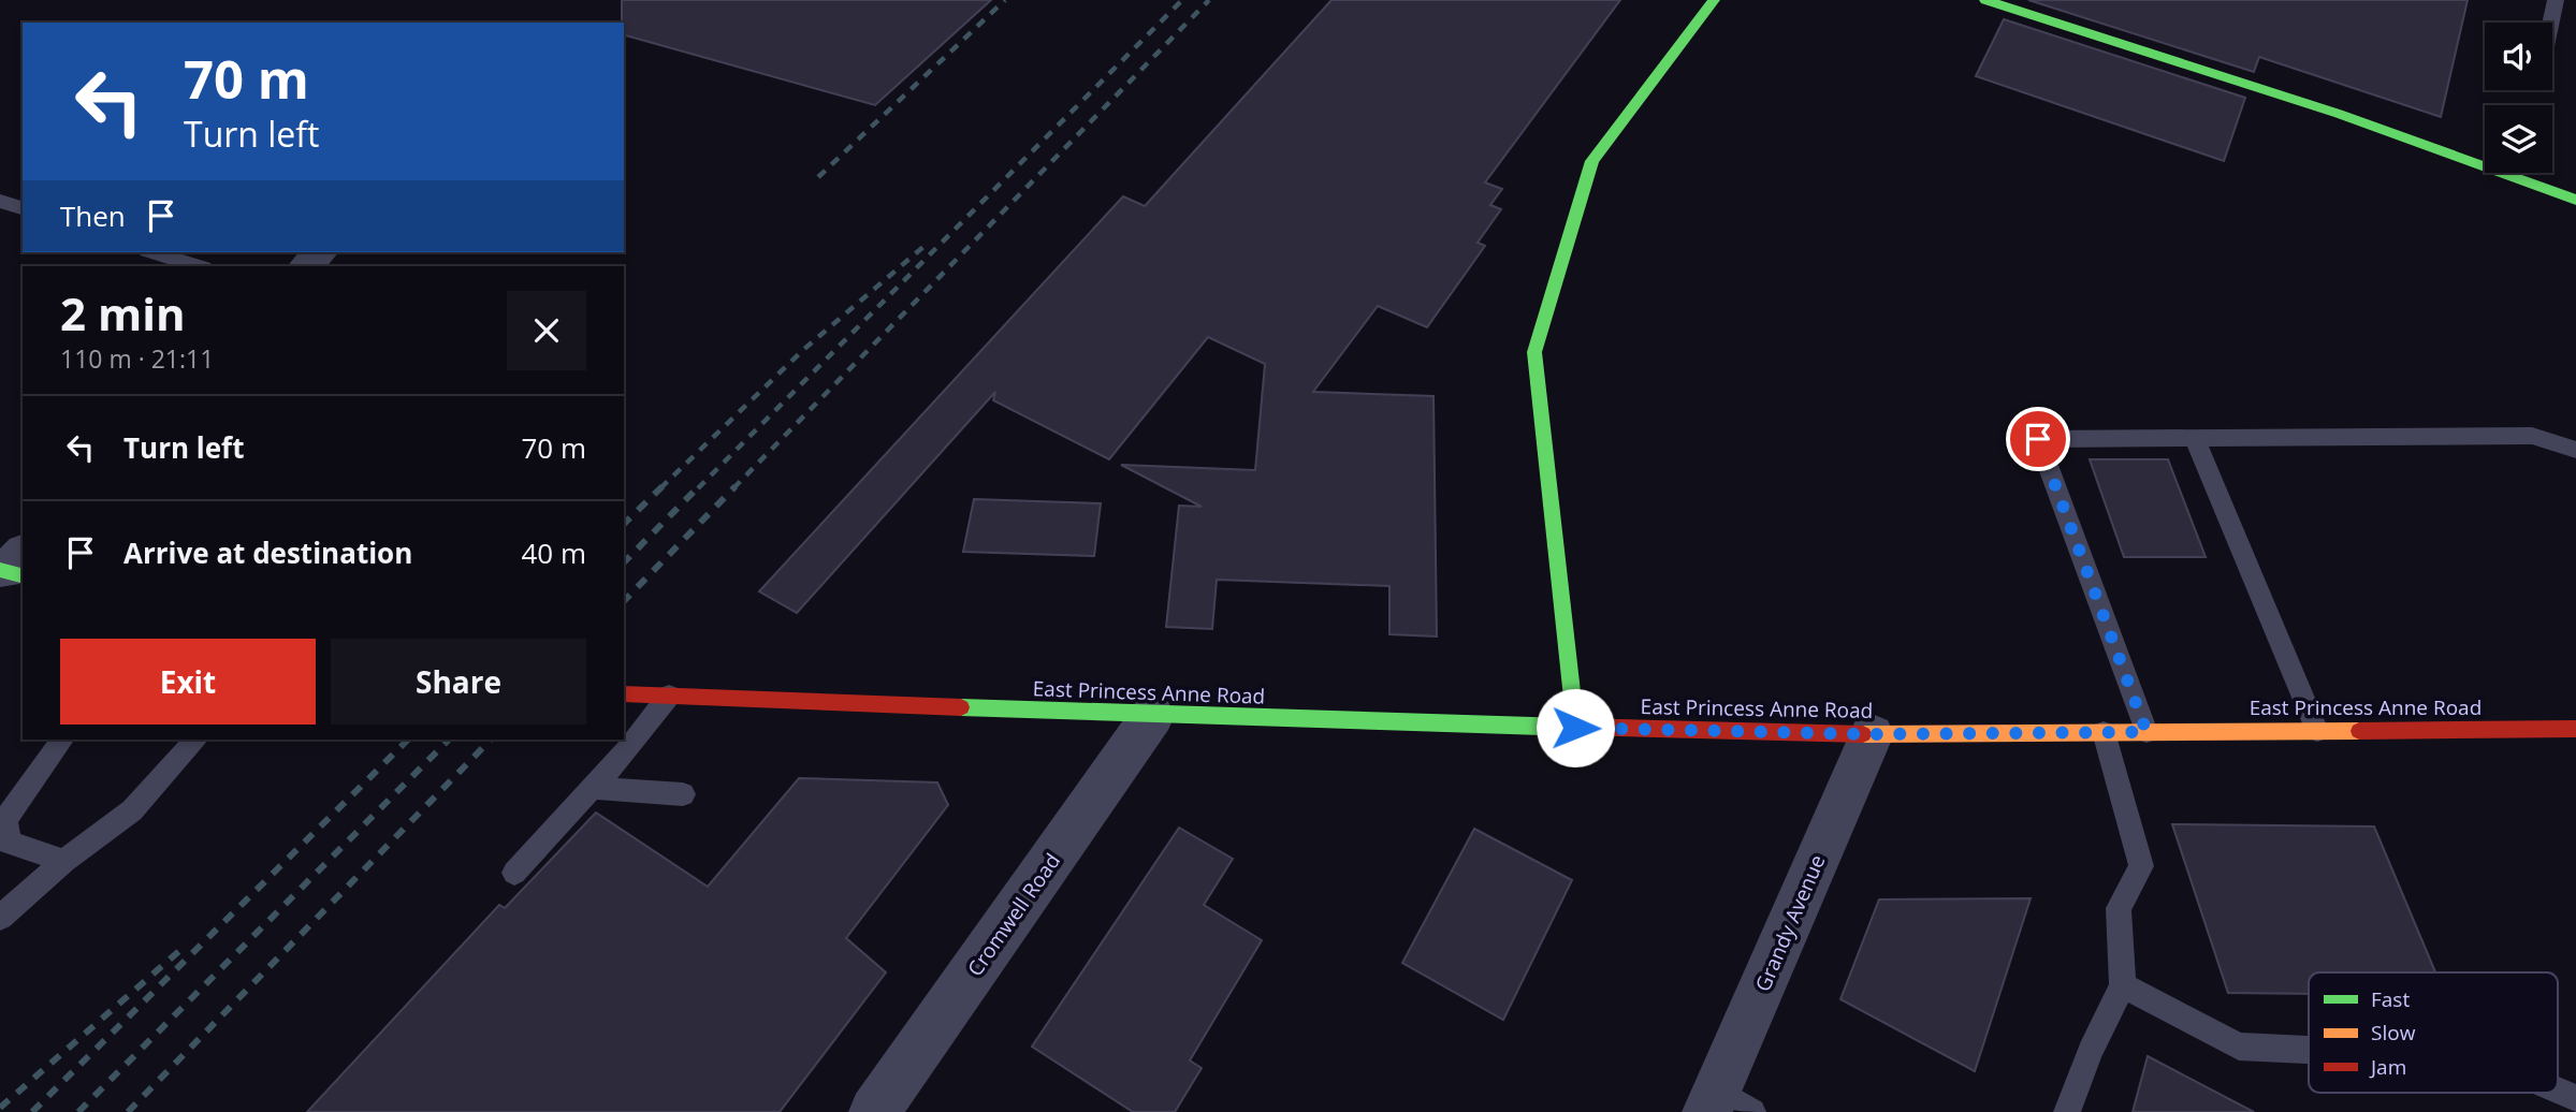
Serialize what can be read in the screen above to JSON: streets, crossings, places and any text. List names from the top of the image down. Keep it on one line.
{"streets":{"main road":["East Princess Anne Road"],"street":["Cromwell Road","Grandy Avenue"]},"crossings":[["East Princess Anne Road","Cromwell Road"],["East Princess Anne Road","Grandy Avenue"]],"legend":["Fast","Slow","Jam"],"page":{"turn":["70 m","Turn left"],"then":"Then","heading":["2 min","110 m · 21:11"],"list":[{"name":"Turn left","value":"70 m"},{"name":"Arrive at destination","value":"40 m"}],"buttons":["Exit","Share"]}}
